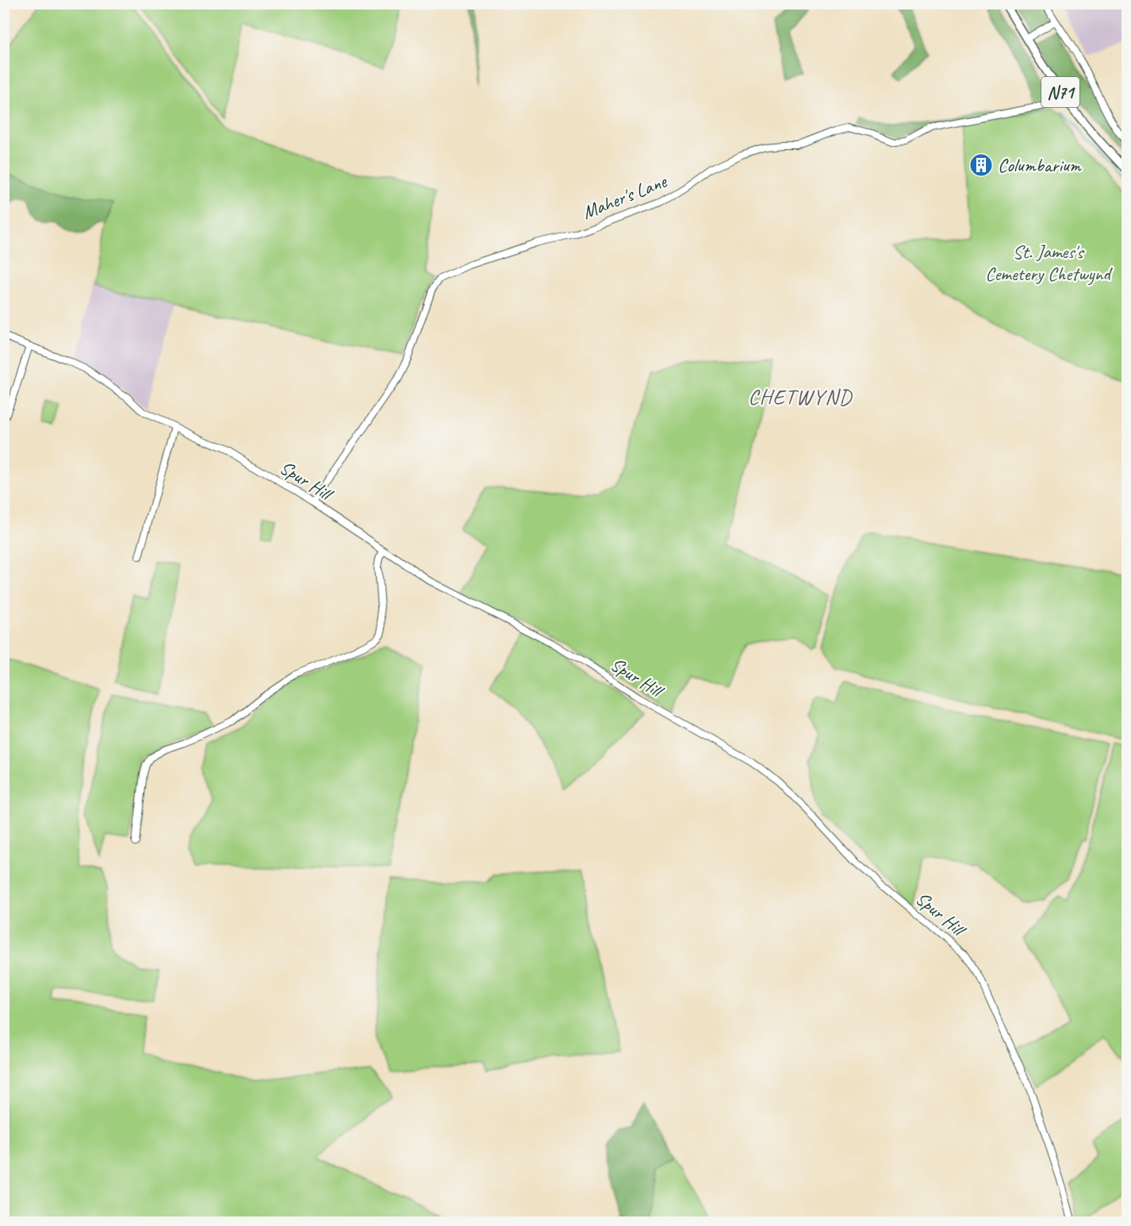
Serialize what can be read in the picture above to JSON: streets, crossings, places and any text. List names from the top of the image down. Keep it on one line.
{"streets":{"main road":["N71"],"street":["Maher's Lane","Spur Hill"]},"crossings":[["N71","Maher's Lane"],["Maher's Lane","Spur Hill"]],"districts":["CHETWYND"],"parks":["St. James's Cemetery Chetwynd"],"places":{"building":["Columbarium"]}}
